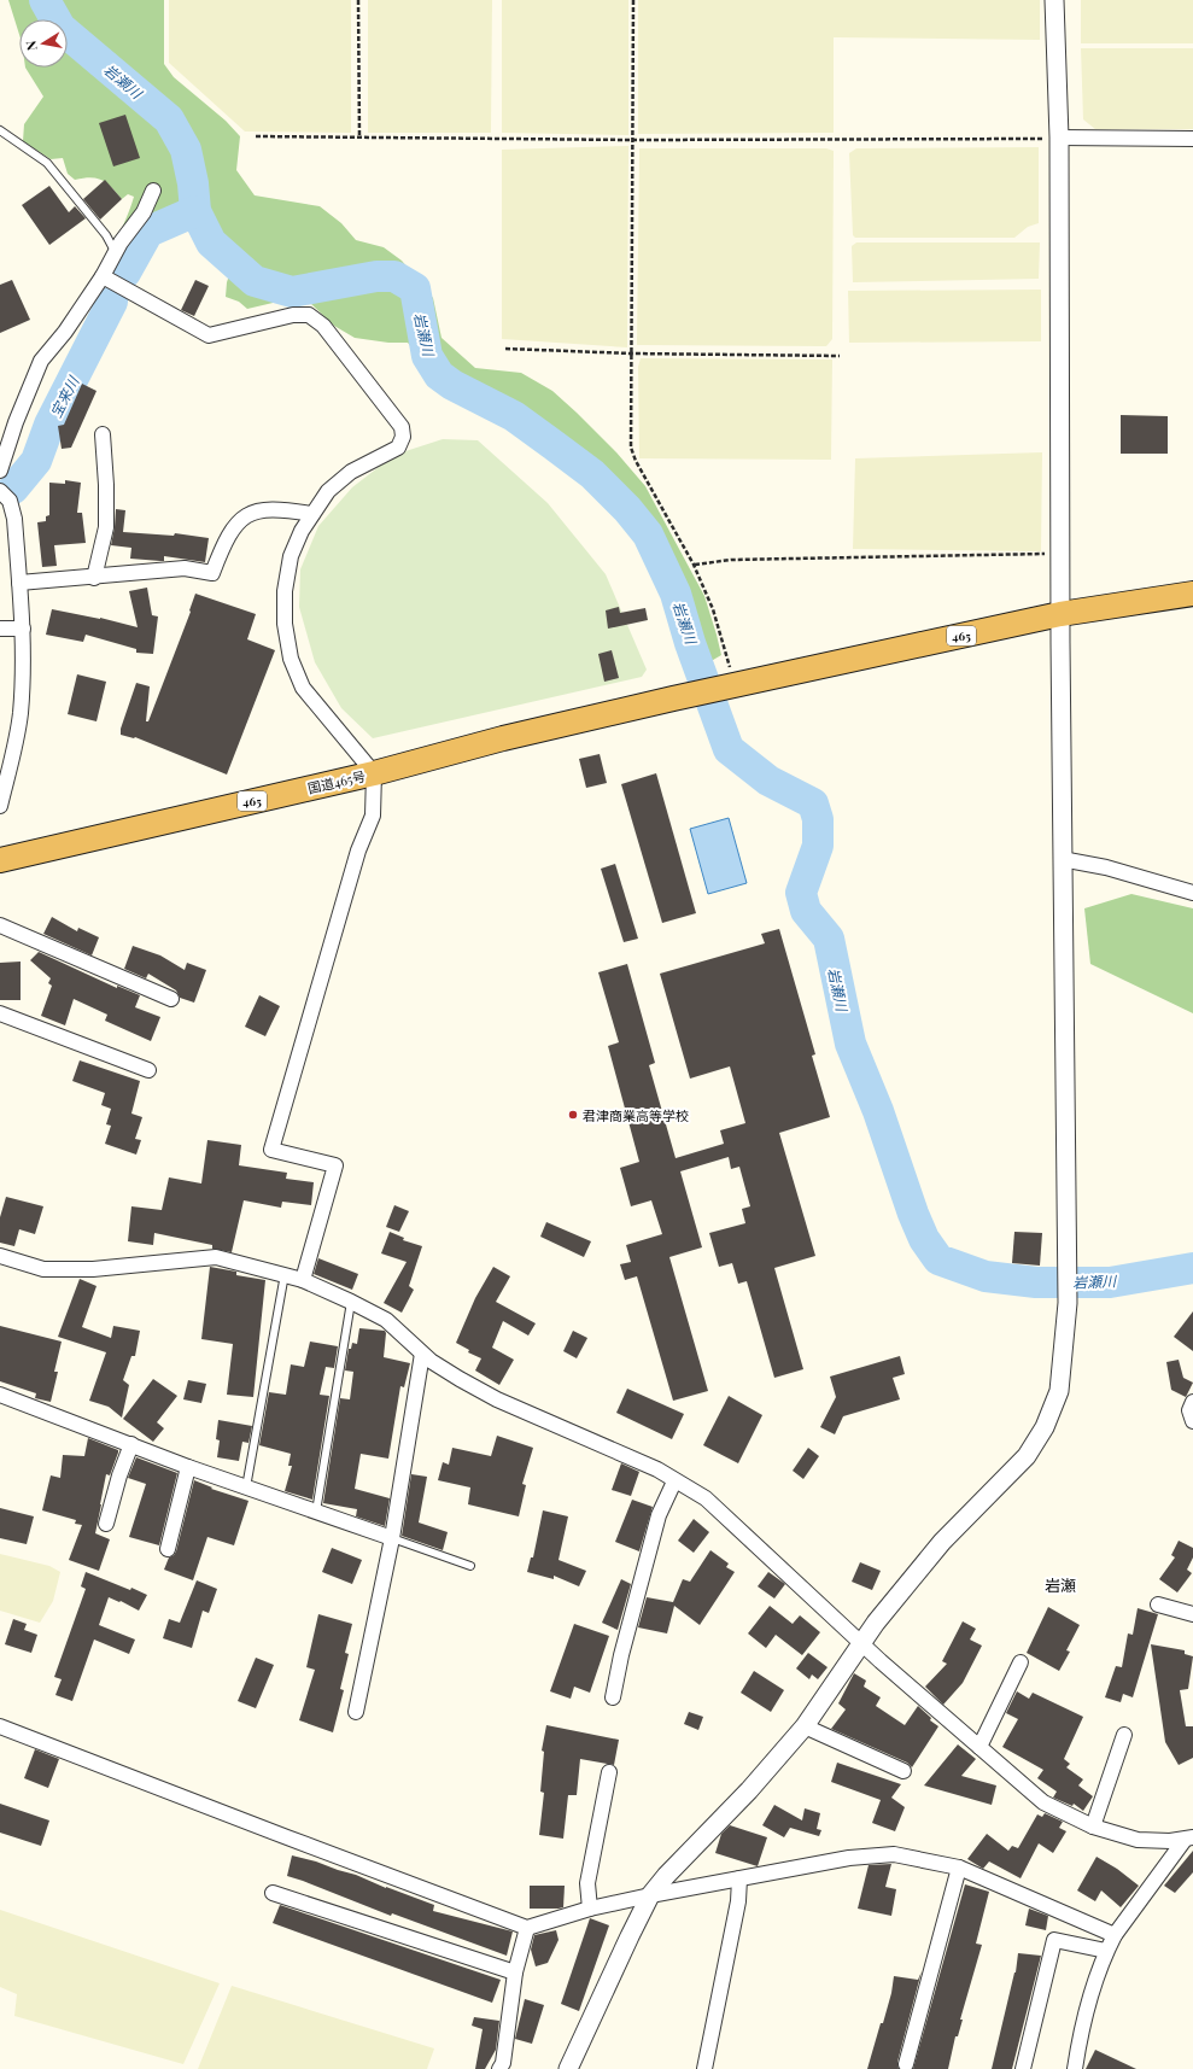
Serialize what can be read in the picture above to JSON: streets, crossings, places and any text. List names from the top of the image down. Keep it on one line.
{"streets":{"highway":["465","国道465号"]},"crossings":[["465","国道465号"]],"districts":["岩瀬"],"water":["岩瀬川","宝来川"],"places":["君津商業高等学校"],"north":"left"}
